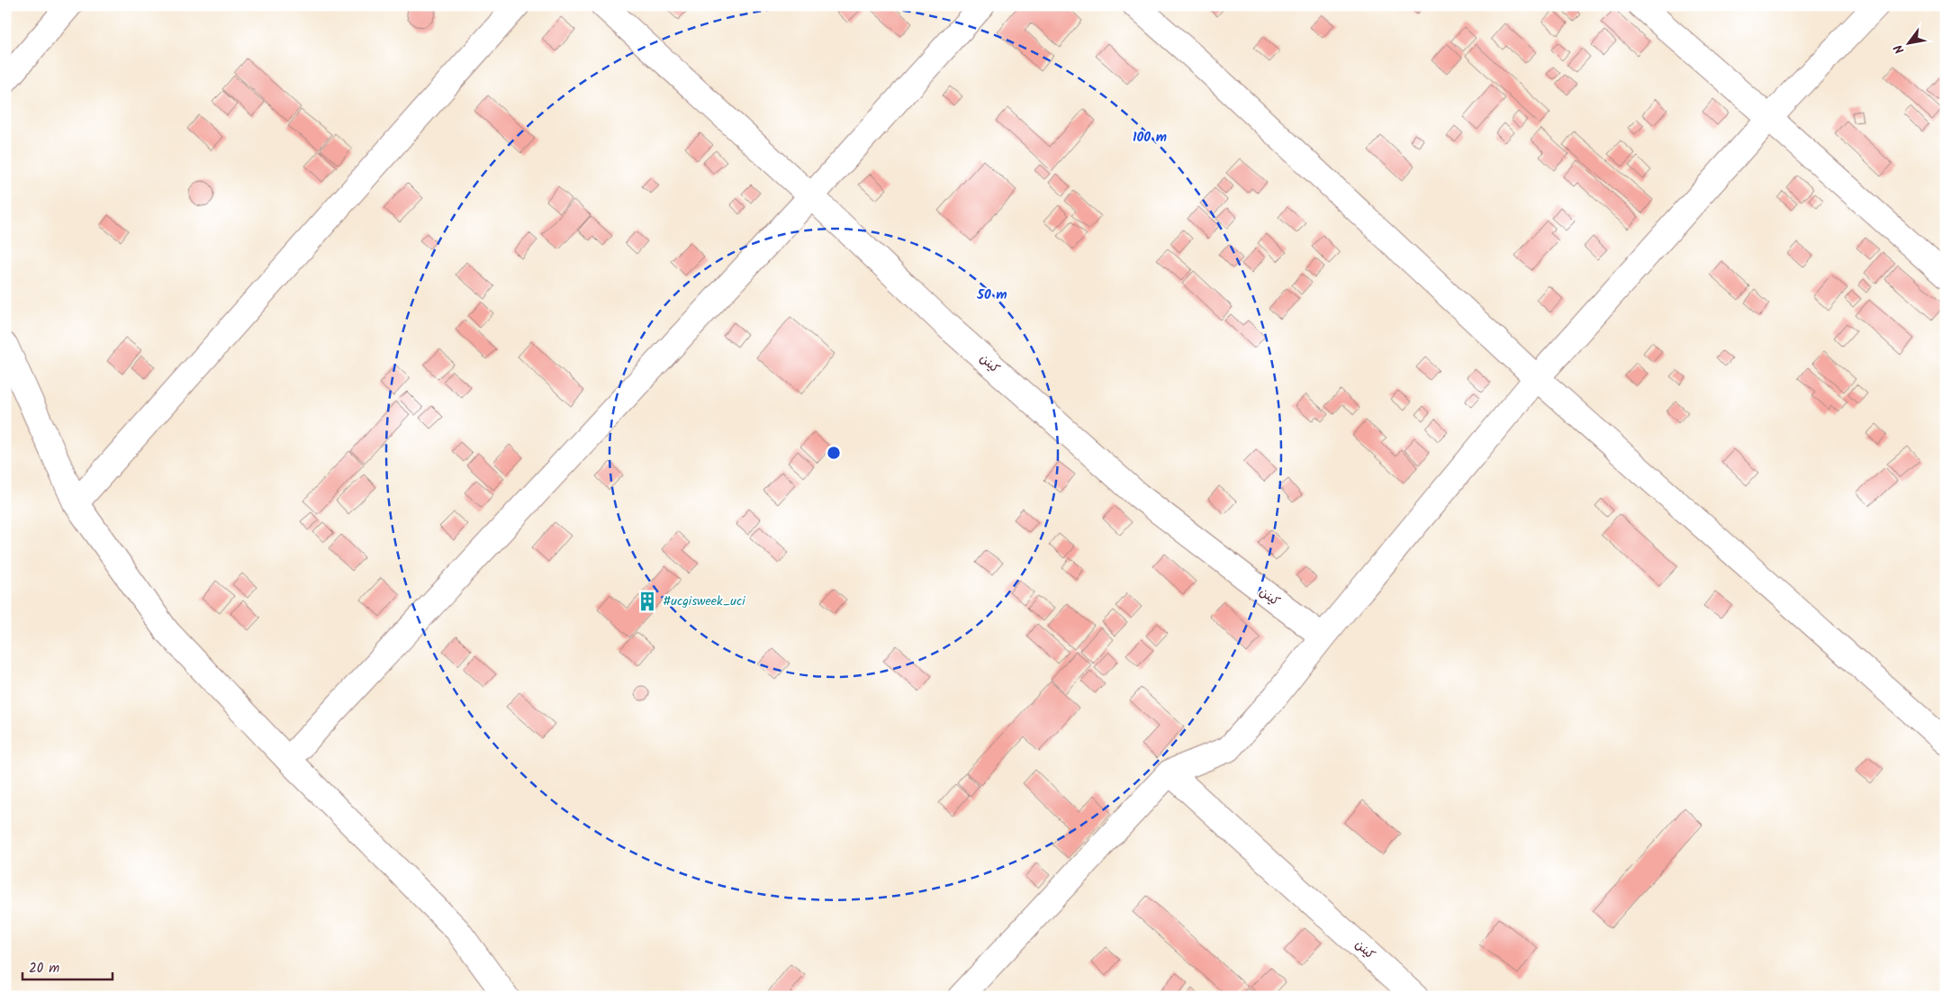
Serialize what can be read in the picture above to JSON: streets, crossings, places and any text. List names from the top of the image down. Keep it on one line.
{"streets":{"street":["كينن"]},"places":{"building":["#ucgisweek_uci"]},"scale_bar":"20 m","north":"bottom left","rings":["100 m","50 m"]}
